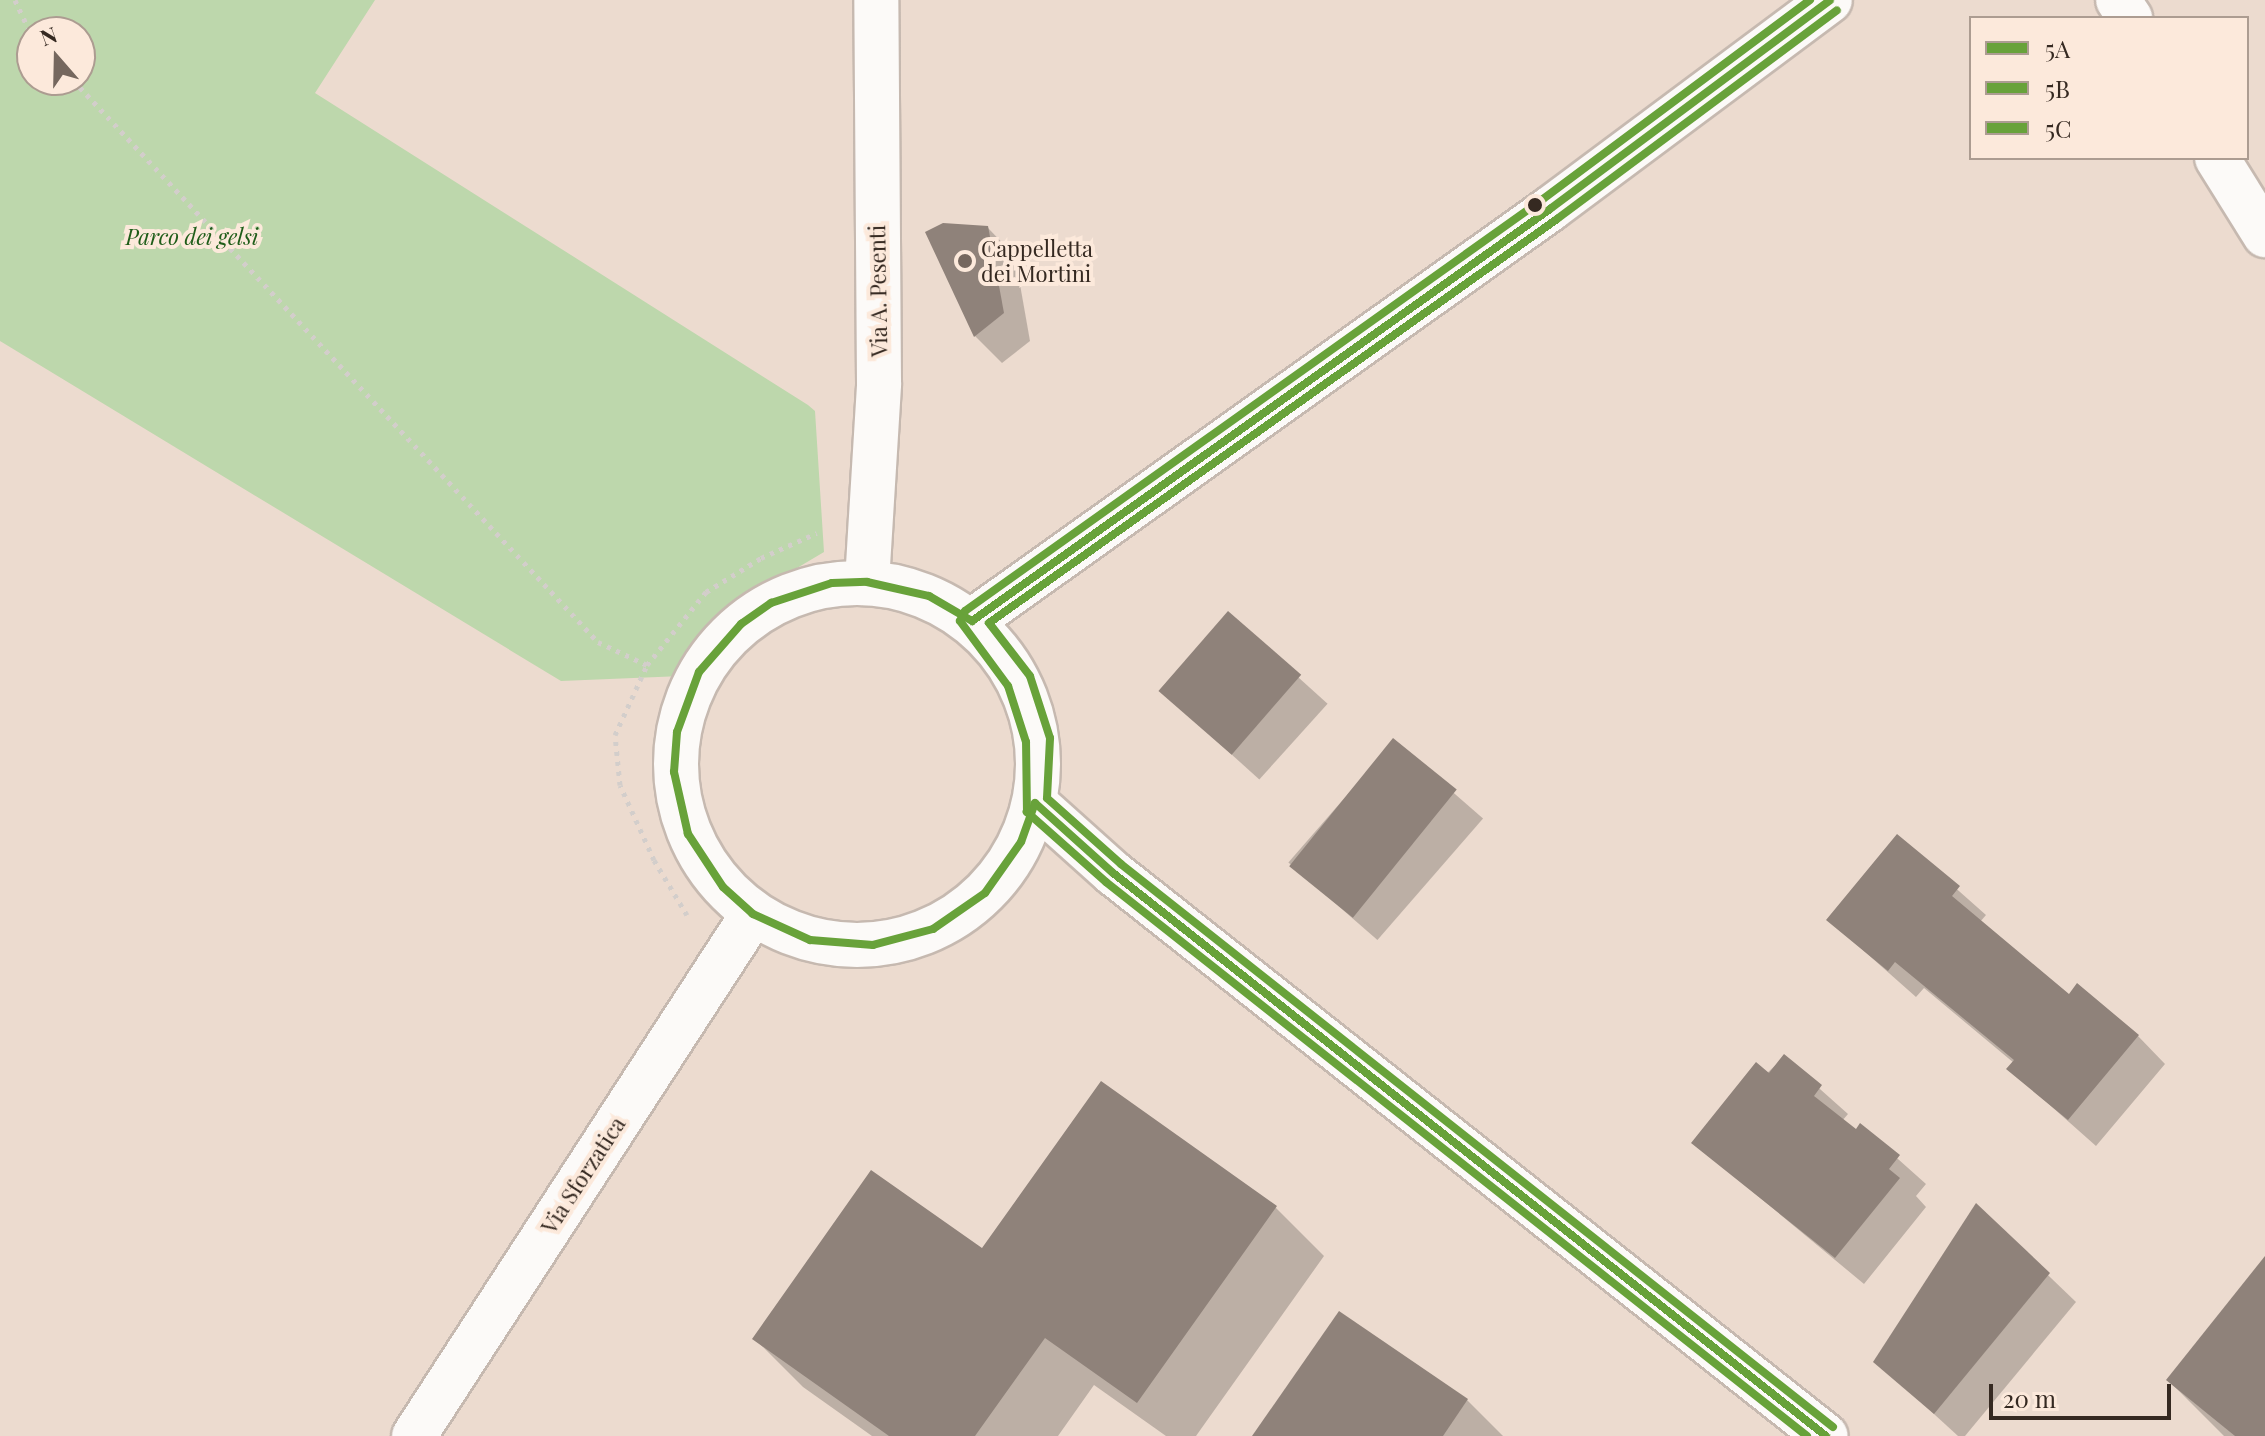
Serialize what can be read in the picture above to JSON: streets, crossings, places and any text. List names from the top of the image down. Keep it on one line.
{"streets":{"street":["Via A. Pesenti","Via Sforzatica"]},"parks":["Parco dei gelsi"],"places":["Cappelletta dei Mortini"],"lines":["transit line 5A","transit line 5C","transit line 5B"],"legend":["5A","5B","5C"],"scale_bar":"20 m","north":"top"}
